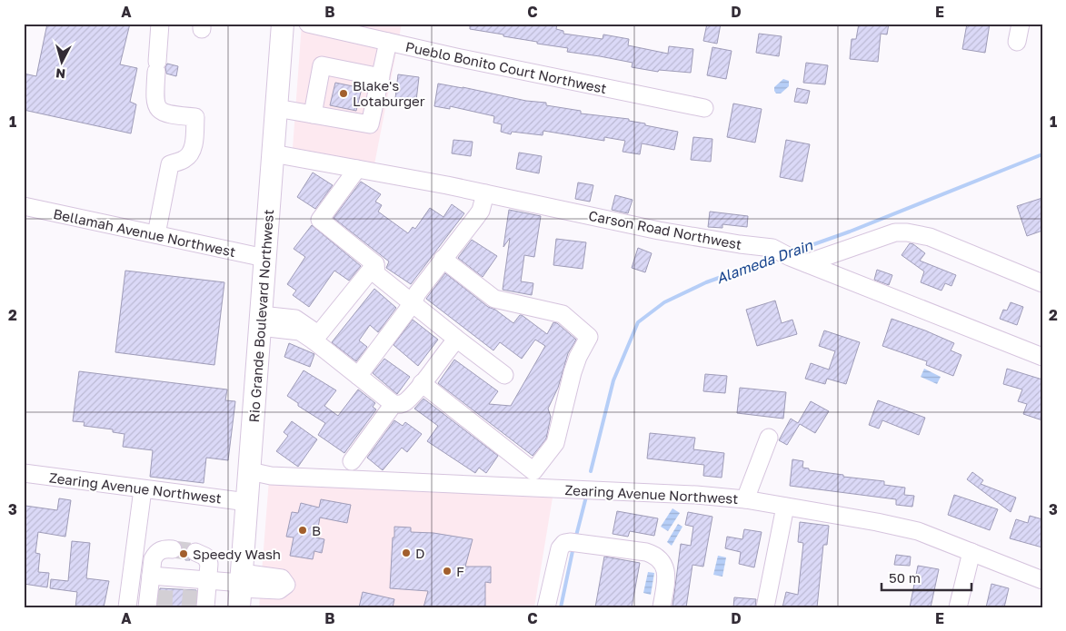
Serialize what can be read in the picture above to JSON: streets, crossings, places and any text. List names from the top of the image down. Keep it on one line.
{"streets":{"main road":["Rio Grande Boulevard Northwest"],"street":["Pueblo Bonito Court Northwest","Carson Road Northwest","Bellamah Avenue Northwest","Zearing Avenue Northwest"]},"crossings":[["Carson Road Northwest","Rio Grande Boulevard Northwest"],["Bellamah Avenue Northwest","Rio Grande Boulevard Northwest"],["Rio Grande Boulevard Northwest","Zearing Avenue Northwest"]],"water":["Alameda Drain"],"places":["Blake's Lotaburger","B","D","Speedy Wash","F"],"scale_bar":"50 m","north":"bottom","grid":{"columns":["A","B","C","D","E"],"rows":["1","2","3"]}}
